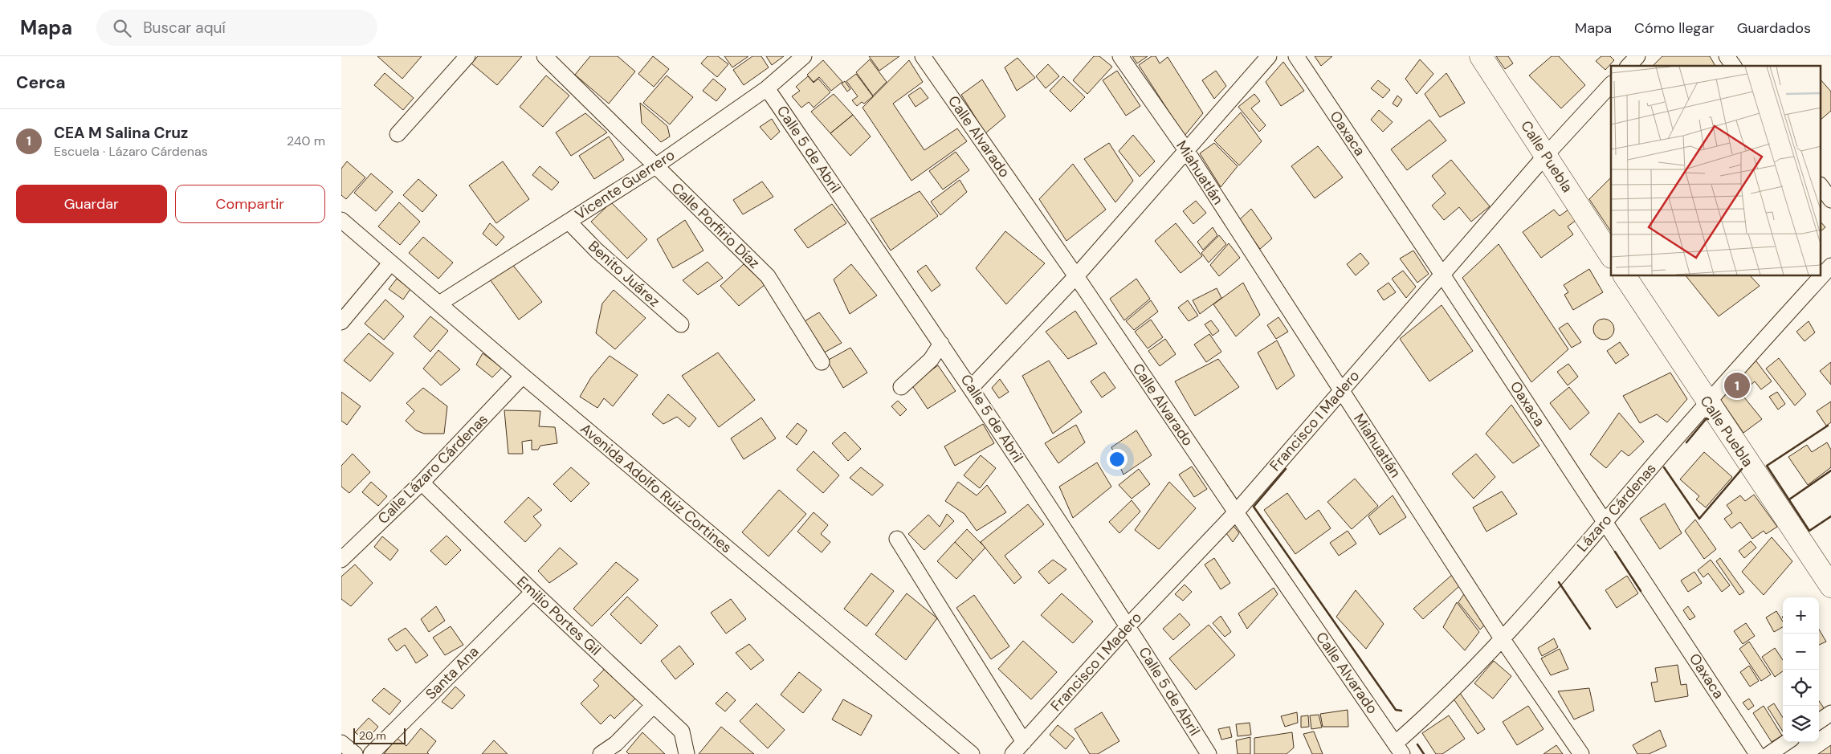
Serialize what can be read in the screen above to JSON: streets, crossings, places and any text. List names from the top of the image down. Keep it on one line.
{"streets":{"street":["Oaxaca","Calle Alvarado","Calle 5 de Abril","Calle Puebla","Miahuatlán","Vicente Guerrero","Calle Porfirio Díaz","Benito Juárez","Francisco I Madero","Calle Lázaro Cárdenas","Avenida Adolfo Ruiz Cortines","Lázaro Cárdenas","Emilio Portes Gil","Santa Ana"]},"crossings":[["Oaxaca","Francisco I Madero"],["Oaxaca","Lázaro Cárdenas"],["Calle Alvarado","Francisco I Madero"],["Calle Alvarado","Lázaro Cárdenas"],["Calle 5 de Abril","Vicente Guerrero"],["Calle 5 de Abril","Francisco I Madero"],["Calle Puebla","Francisco I Madero"],["Calle Puebla","Lázaro Cárdenas"],["Miahuatlán","Francisco I Madero"],["Miahuatlán","Lázaro Cárdenas"],["Vicente Guerrero","Calle Porfirio Díaz"],["Vicente Guerrero","Benito Juárez"],["Vicente Guerrero","Avenida Adolfo Ruiz Cortines"],["Calle Lázaro Cárdenas","Avenida Adolfo Ruiz Cortines"],["Calle Lázaro Cárdenas","Emilio Portes Gil"],["Emilio Portes Gil","Santa Ana"]],"scale_bar":"20 m","page":{"header":"Mapa","search":"Buscar aquí","nav":["Mapa","Cómo llegar","Guardados"],"heading":"Cerca","list":[{"mark":"1","name":"CEA M Salina Cruz","note":"Escuela · Lázaro Cárdenas","value":"240 m"}],"buttons":["Guardar","Compartir"],"pins":"1","map_buttons":["+","−"],"scale":"20 m"}}
